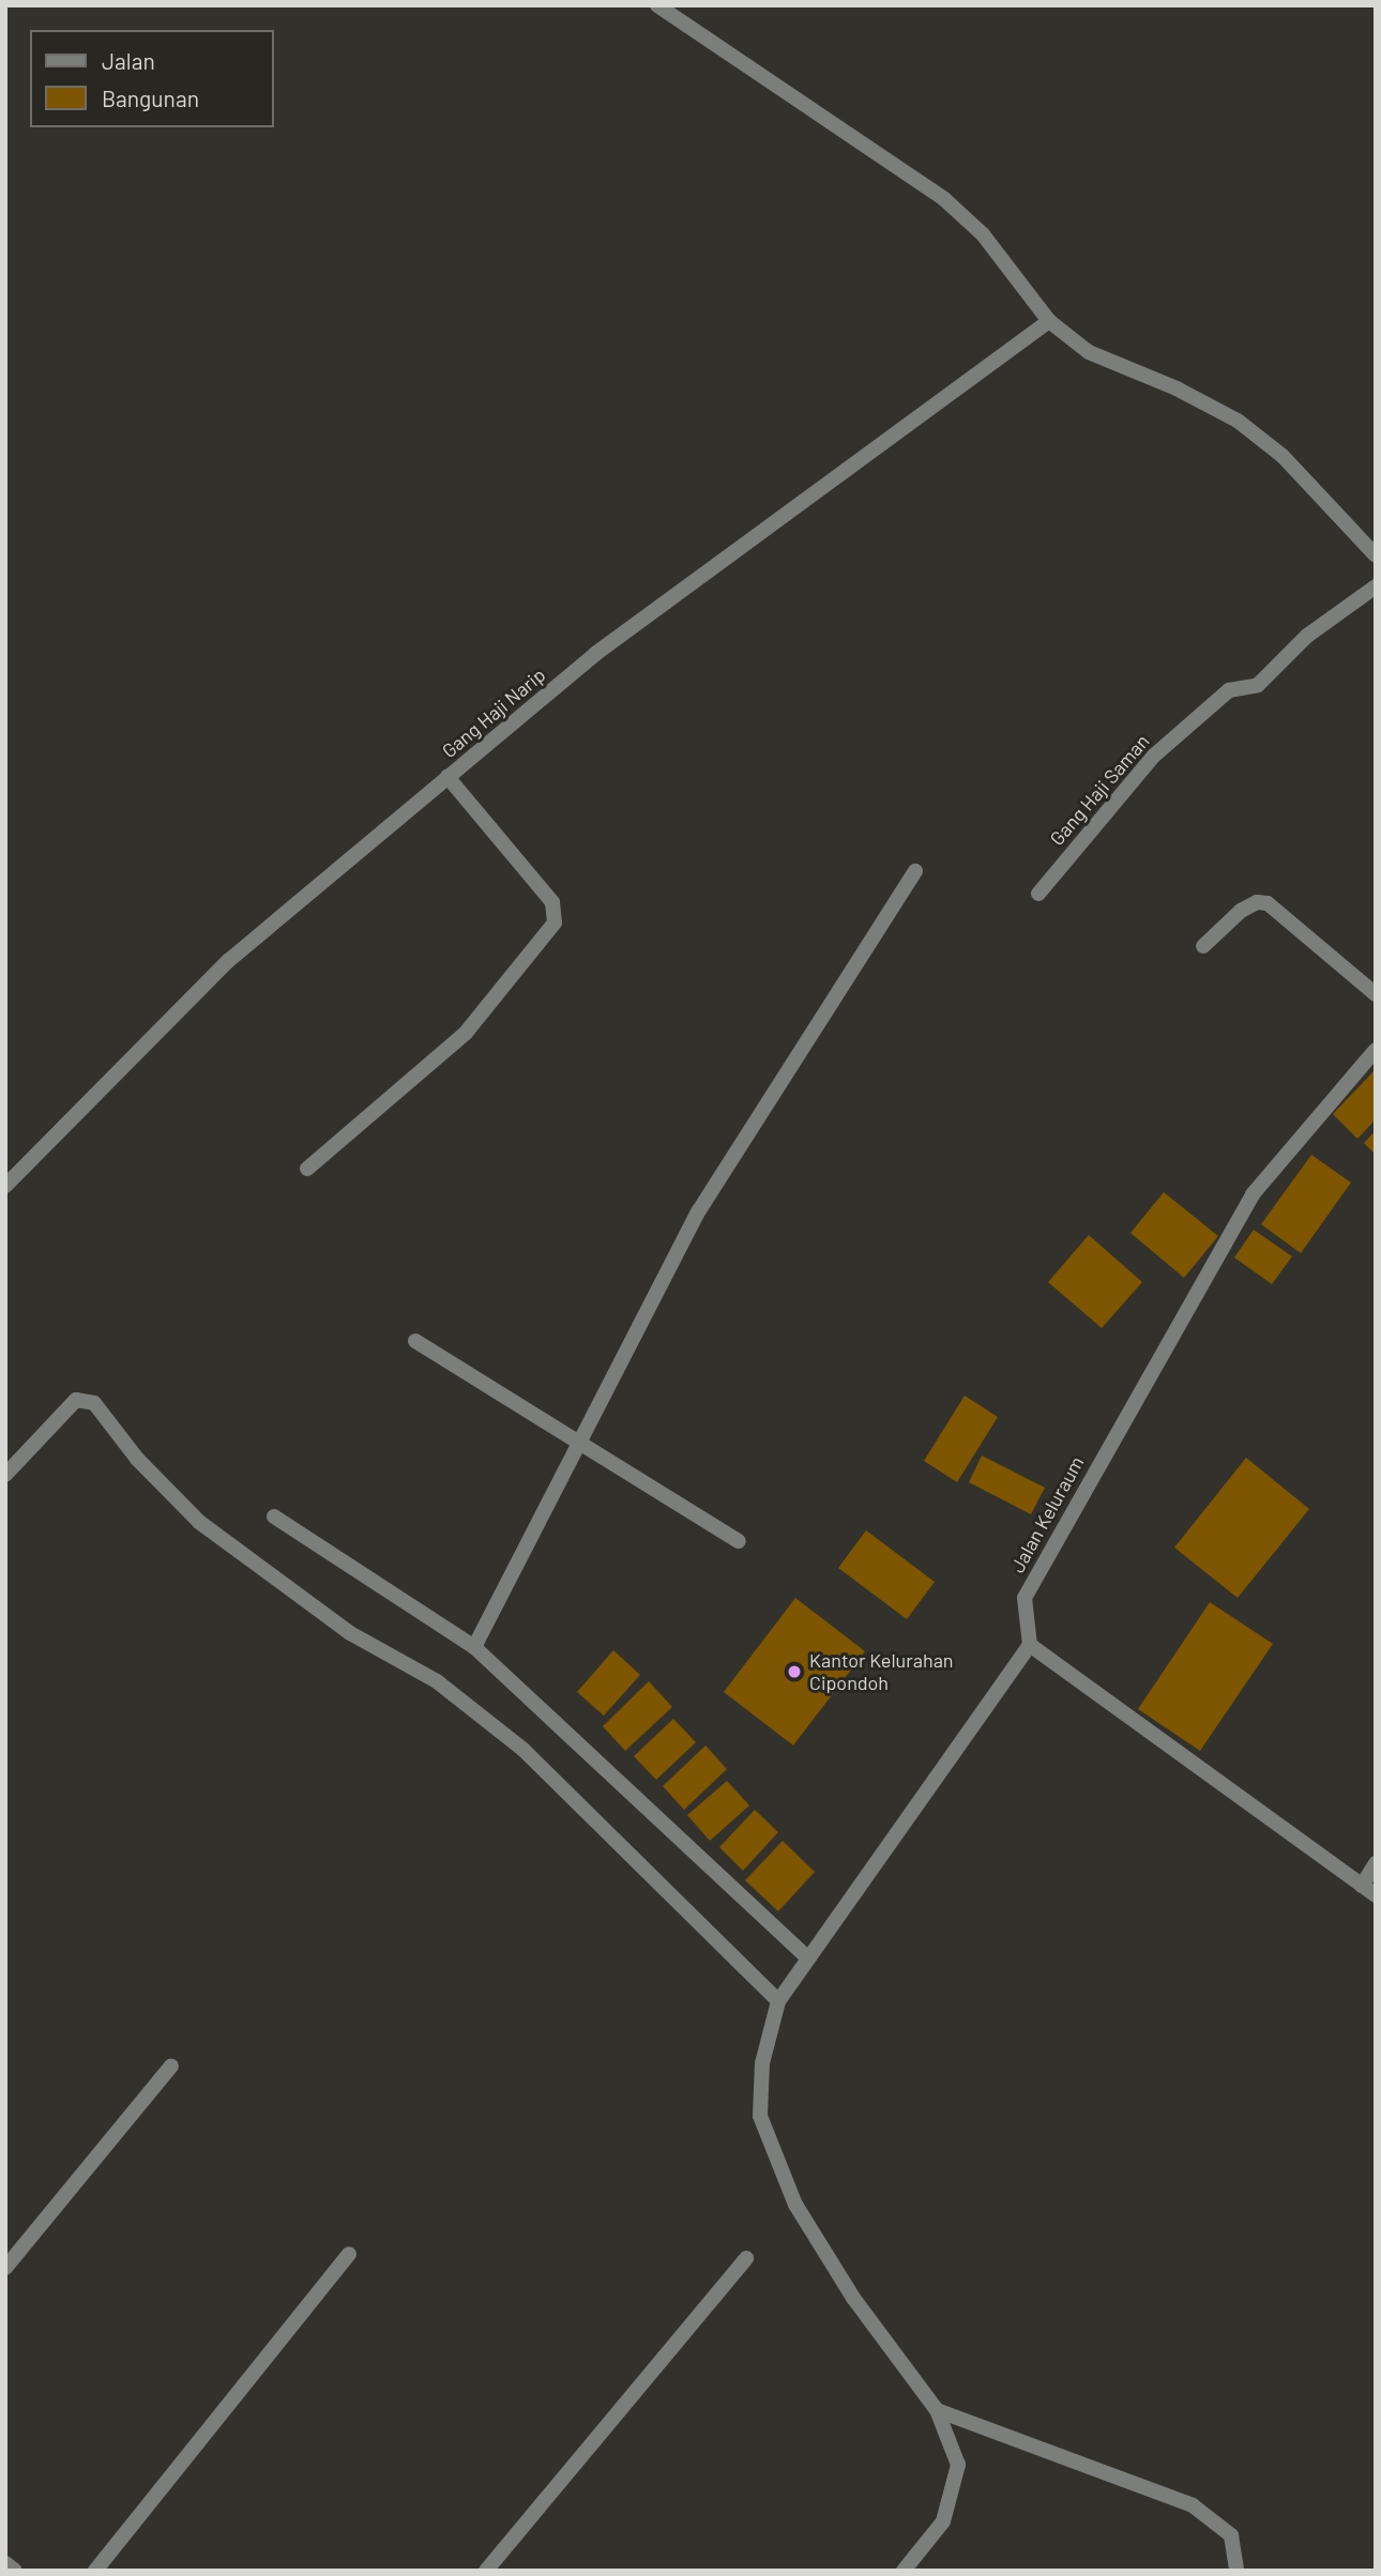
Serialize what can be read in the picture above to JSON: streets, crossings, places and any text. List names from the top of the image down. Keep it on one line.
{"streets":{"street":["Gang Haji Narip","Gang Haji Saman","Jalan Keluraum"]},"places":["Kantor Kelurahan Cipondoh"],"legend":["Jalan","Bangunan"]}
